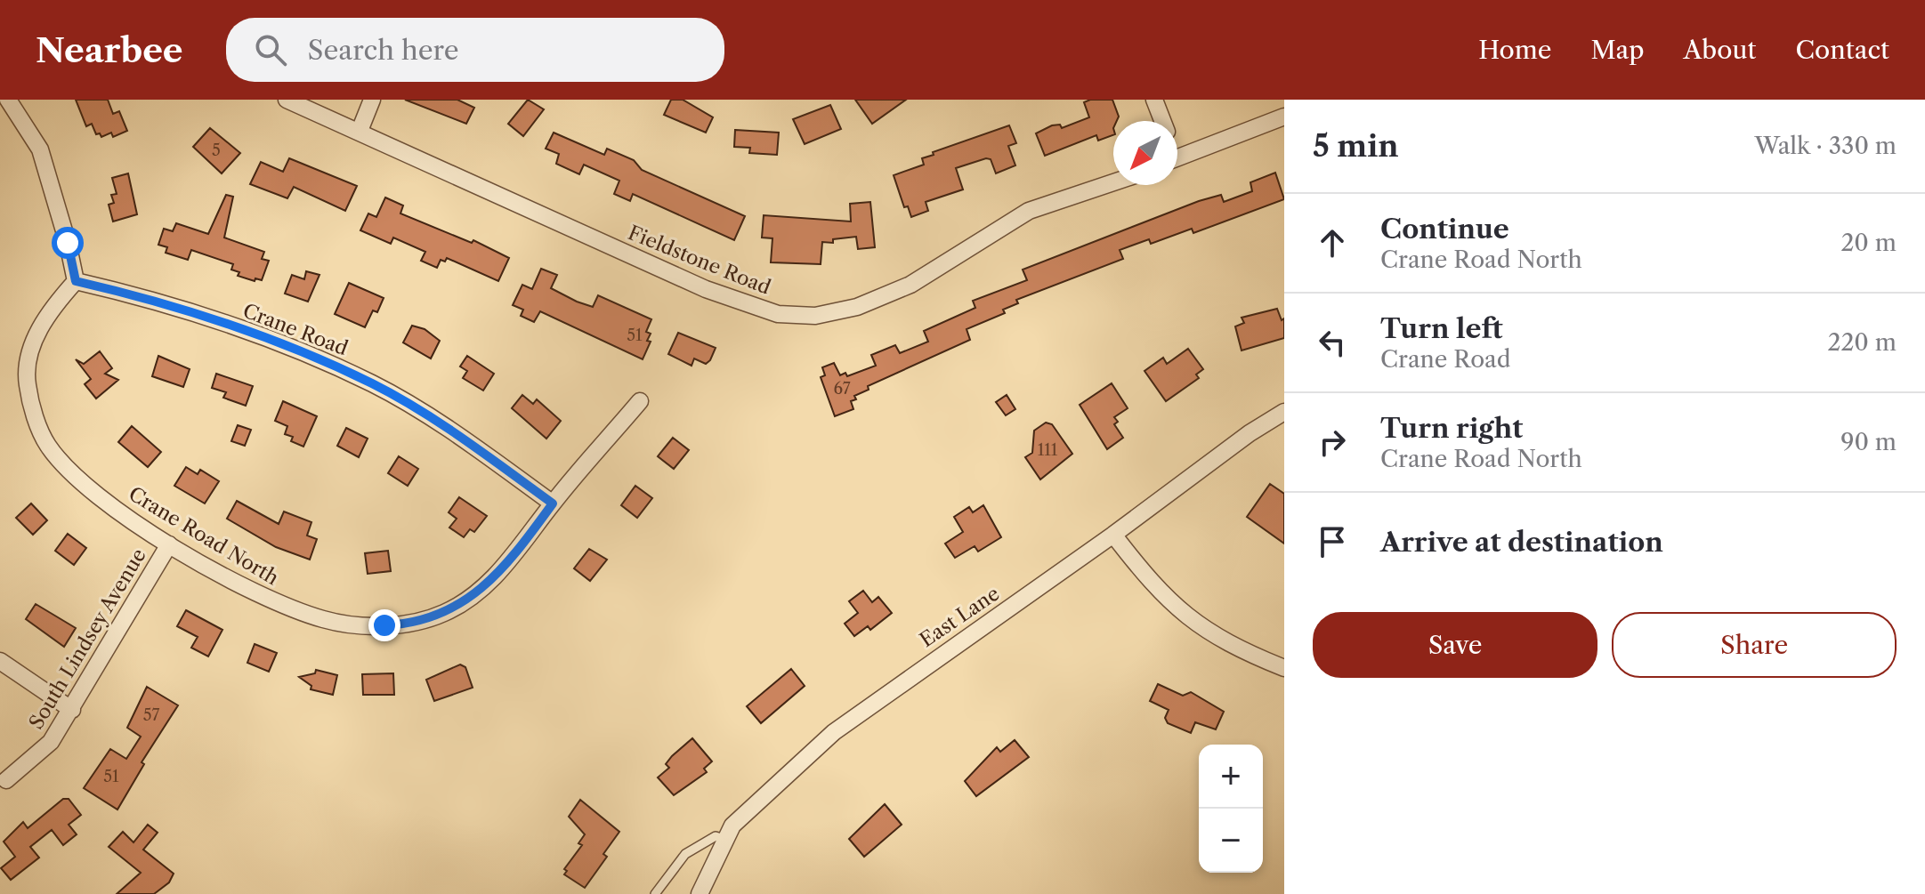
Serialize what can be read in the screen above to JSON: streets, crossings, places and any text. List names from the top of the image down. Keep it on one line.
{"streets":{"street":["Fieldstone Road","Crane Road","Crane Road North","East Lane","South Lindsey Avenue"]},"crossings":[["Crane Road","Crane Road North"],["Crane Road North","South Lindsey Avenue"]],"house_numbers":["5","51","67","111","57","51"],"north":"bottom left","page":{"header":"Nearbee","search":"Search here","nav":["Home","Map","About","Contact"],"heading":["5 min","Walk · 330 m"],"list":[["Continue","Crane Road North","20 m"],["Turn left","Crane Road","220 m"],["Turn right","Crane Road North","90 m"],"Arrive at destination"],"buttons":["Save","Share"],"map_buttons":["+","−"]}}
